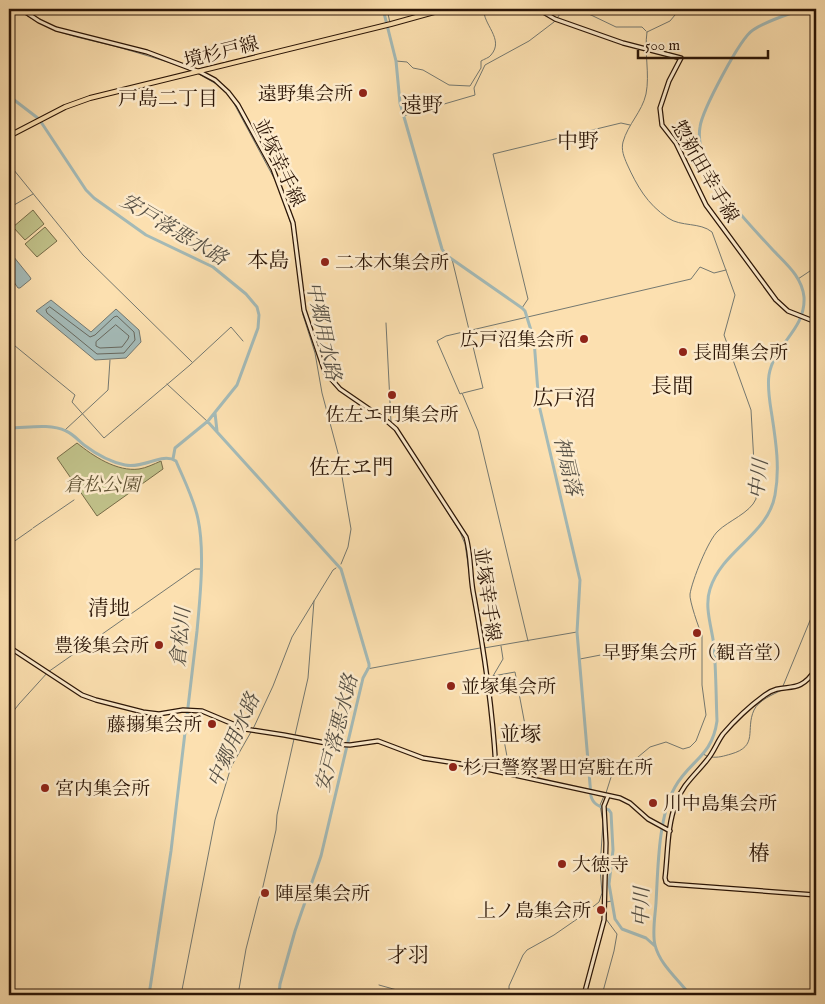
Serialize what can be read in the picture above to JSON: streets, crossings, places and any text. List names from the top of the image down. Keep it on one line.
{"streets":{"main road":["境杉戸線","並塚幸手線","惣新田幸手線"]},"crossings":[["境杉戸線","並塚幸手線"]],"districts":["戸島二丁目","遠野","中野","本島","長間","広戸沼","佐左ヱ門","清地","並塚","椿","才羽"],"water":["安戸落悪水路","中郷用水路","神扇落","中川","倉松川"],"parks":["倉松公園"],"places":["遠野集会所","二本木集会所","広戸沼集会所","長間集会所","佐左エ門集会所","早野集会所（観音堂）","豊後集会所","並塚集会所","藤搦集会所","杉戸警察署田宮駐在所","宮内集会所","川中島集会所","大徳寺","陣屋集会所","上ノ島集会所"],"scale_bar":"500 m"}
